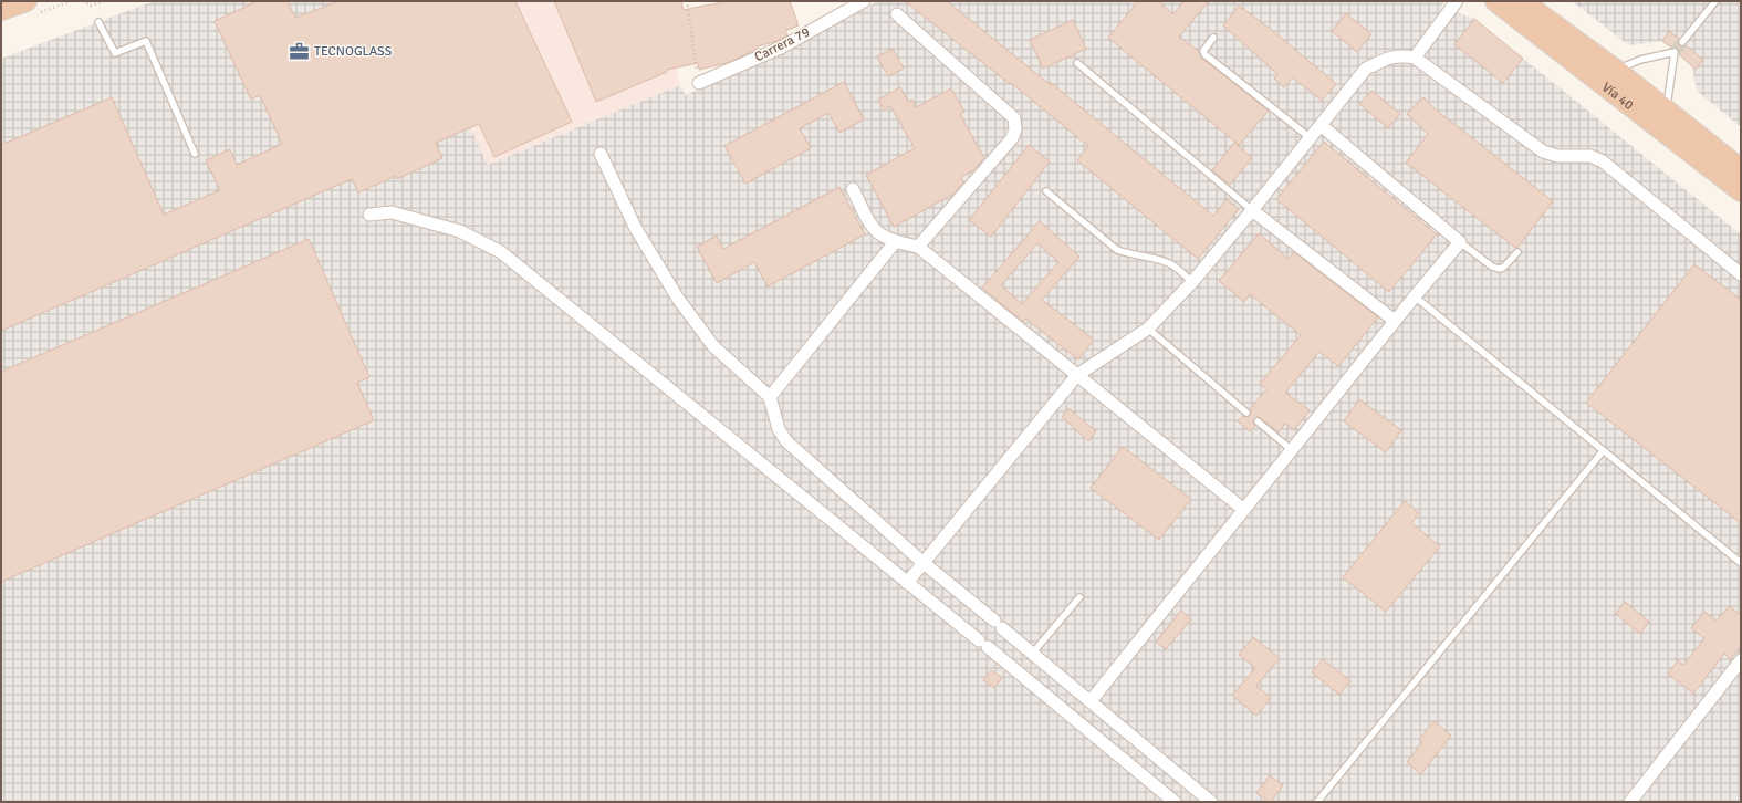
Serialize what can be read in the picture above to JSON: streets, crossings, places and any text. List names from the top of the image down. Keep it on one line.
{"streets":{"highway":["Vía 40"],"street":["Carrera 79"]},"places":{"office":["TECNOGLASS"]}}
